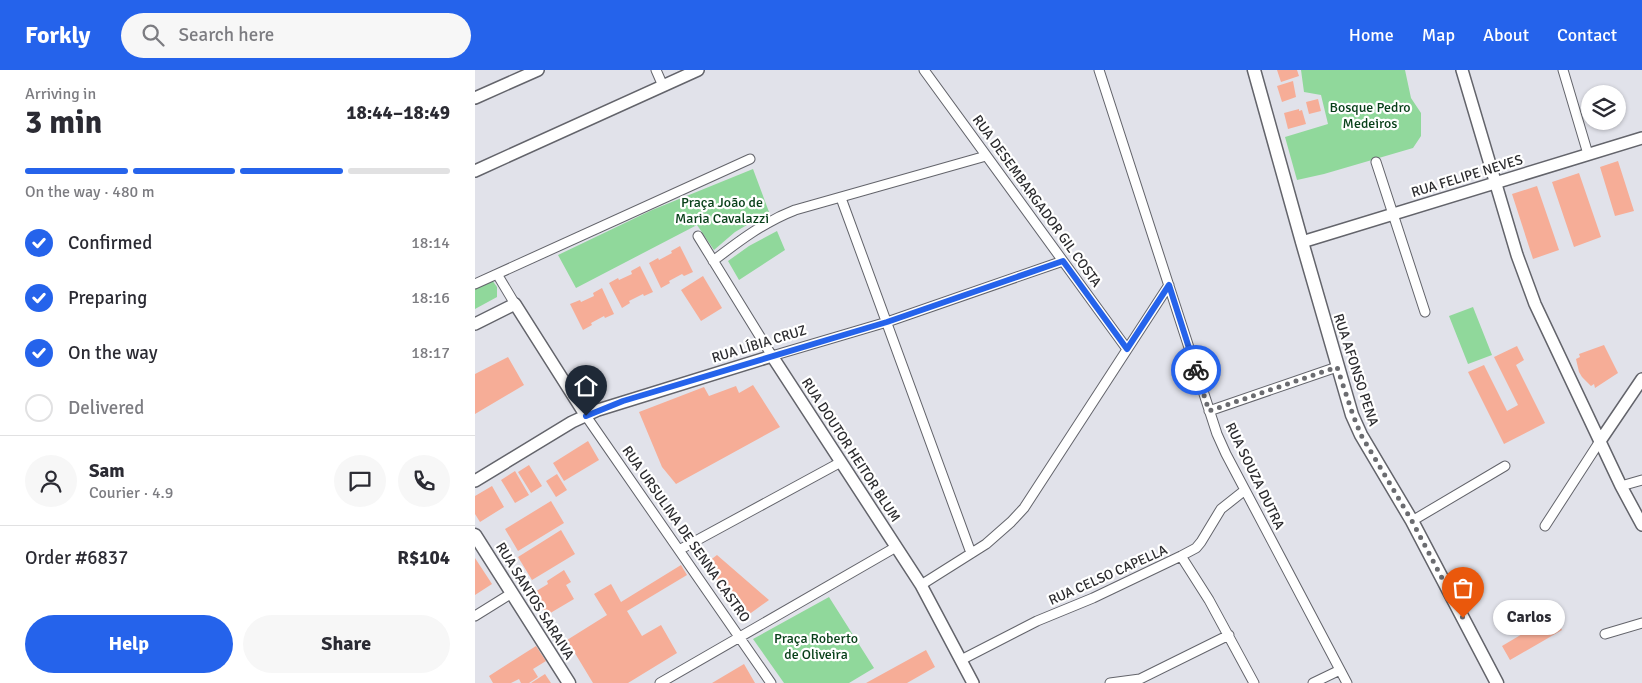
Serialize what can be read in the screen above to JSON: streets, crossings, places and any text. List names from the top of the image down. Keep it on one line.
{"streets":{"main road":["RUA AFONSO PENA","RUA SANTOS SARAIVA"],"street":["RUA FELIPE NEVES","RUA DESEMBARGADOR GIL COSTA","RUA LÍBIA CRUZ","RUA DOUTOR HEITOR BLUM","RUA SOUZA DUTRA","RUA URSULINA DE SENNA CASTRO","RUA CELSO CAPELLA"]},"crossings":[["RUA FELIPE NEVES","RUA AFONSO PENA"],["RUA DESEMBARGADOR GIL COSTA","RUA LÍBIA CRUZ"],["RUA LÍBIA CRUZ","RUA DOUTOR HEITOR BLUM"],["RUA LÍBIA CRUZ","RUA URSULINA DE SENNA CASTRO"],["RUA DOUTOR HEITOR BLUM","RUA CELSO CAPELLA"],["RUA SOUZA DUTRA","RUA CELSO CAPELLA"]],"parks":["Bosque Pedro Medeiros","Praça João de Maria Cavalazzi","Praça Roberto de Oliveira"],"places":["Carlos"],"page":{"header":"Forkly","search":"Search here","nav":["Home","Map","About","Contact"],"heading":["3 min","Arriving in","18:44–18:49"],"panel":["Sam","Courier · 4.9","Order #6837","R$104"],"bar":"On the way · 480 m","list":[["Confirmed","18:14"],["Preparing","18:16"],["On the way","18:17"],"Delivered"],"bubble":"Carlos","buttons":["Help","Share"]}}
